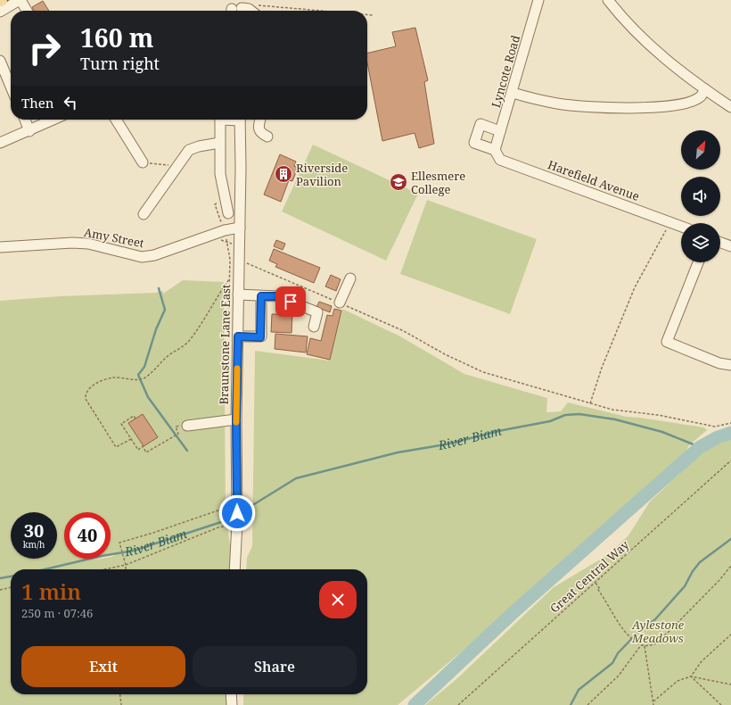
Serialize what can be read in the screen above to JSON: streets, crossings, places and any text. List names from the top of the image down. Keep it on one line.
{"streets":{"street":["Lyncote Road","Harefield Avenue","Amy Street","Braunstone Lane East"],"path":["Great Central Way"]},"crossings":[["Lyncote Road","Harefield Avenue"],["Amy Street","Braunstone Lane East"]],"water":["River Biam"],"parks":["Aylestone Meadows"],"places":{"building":["Riverside Pavilion"],"school or university":["Ellesmere College"]},"north":"top right","page":{"turn":["160 m","Turn right"],"then":"Then","speed":"30 km/h","limit":"40","heading":["1 min","250 m · 07:46"],"buttons":["Exit","Share"]}}
